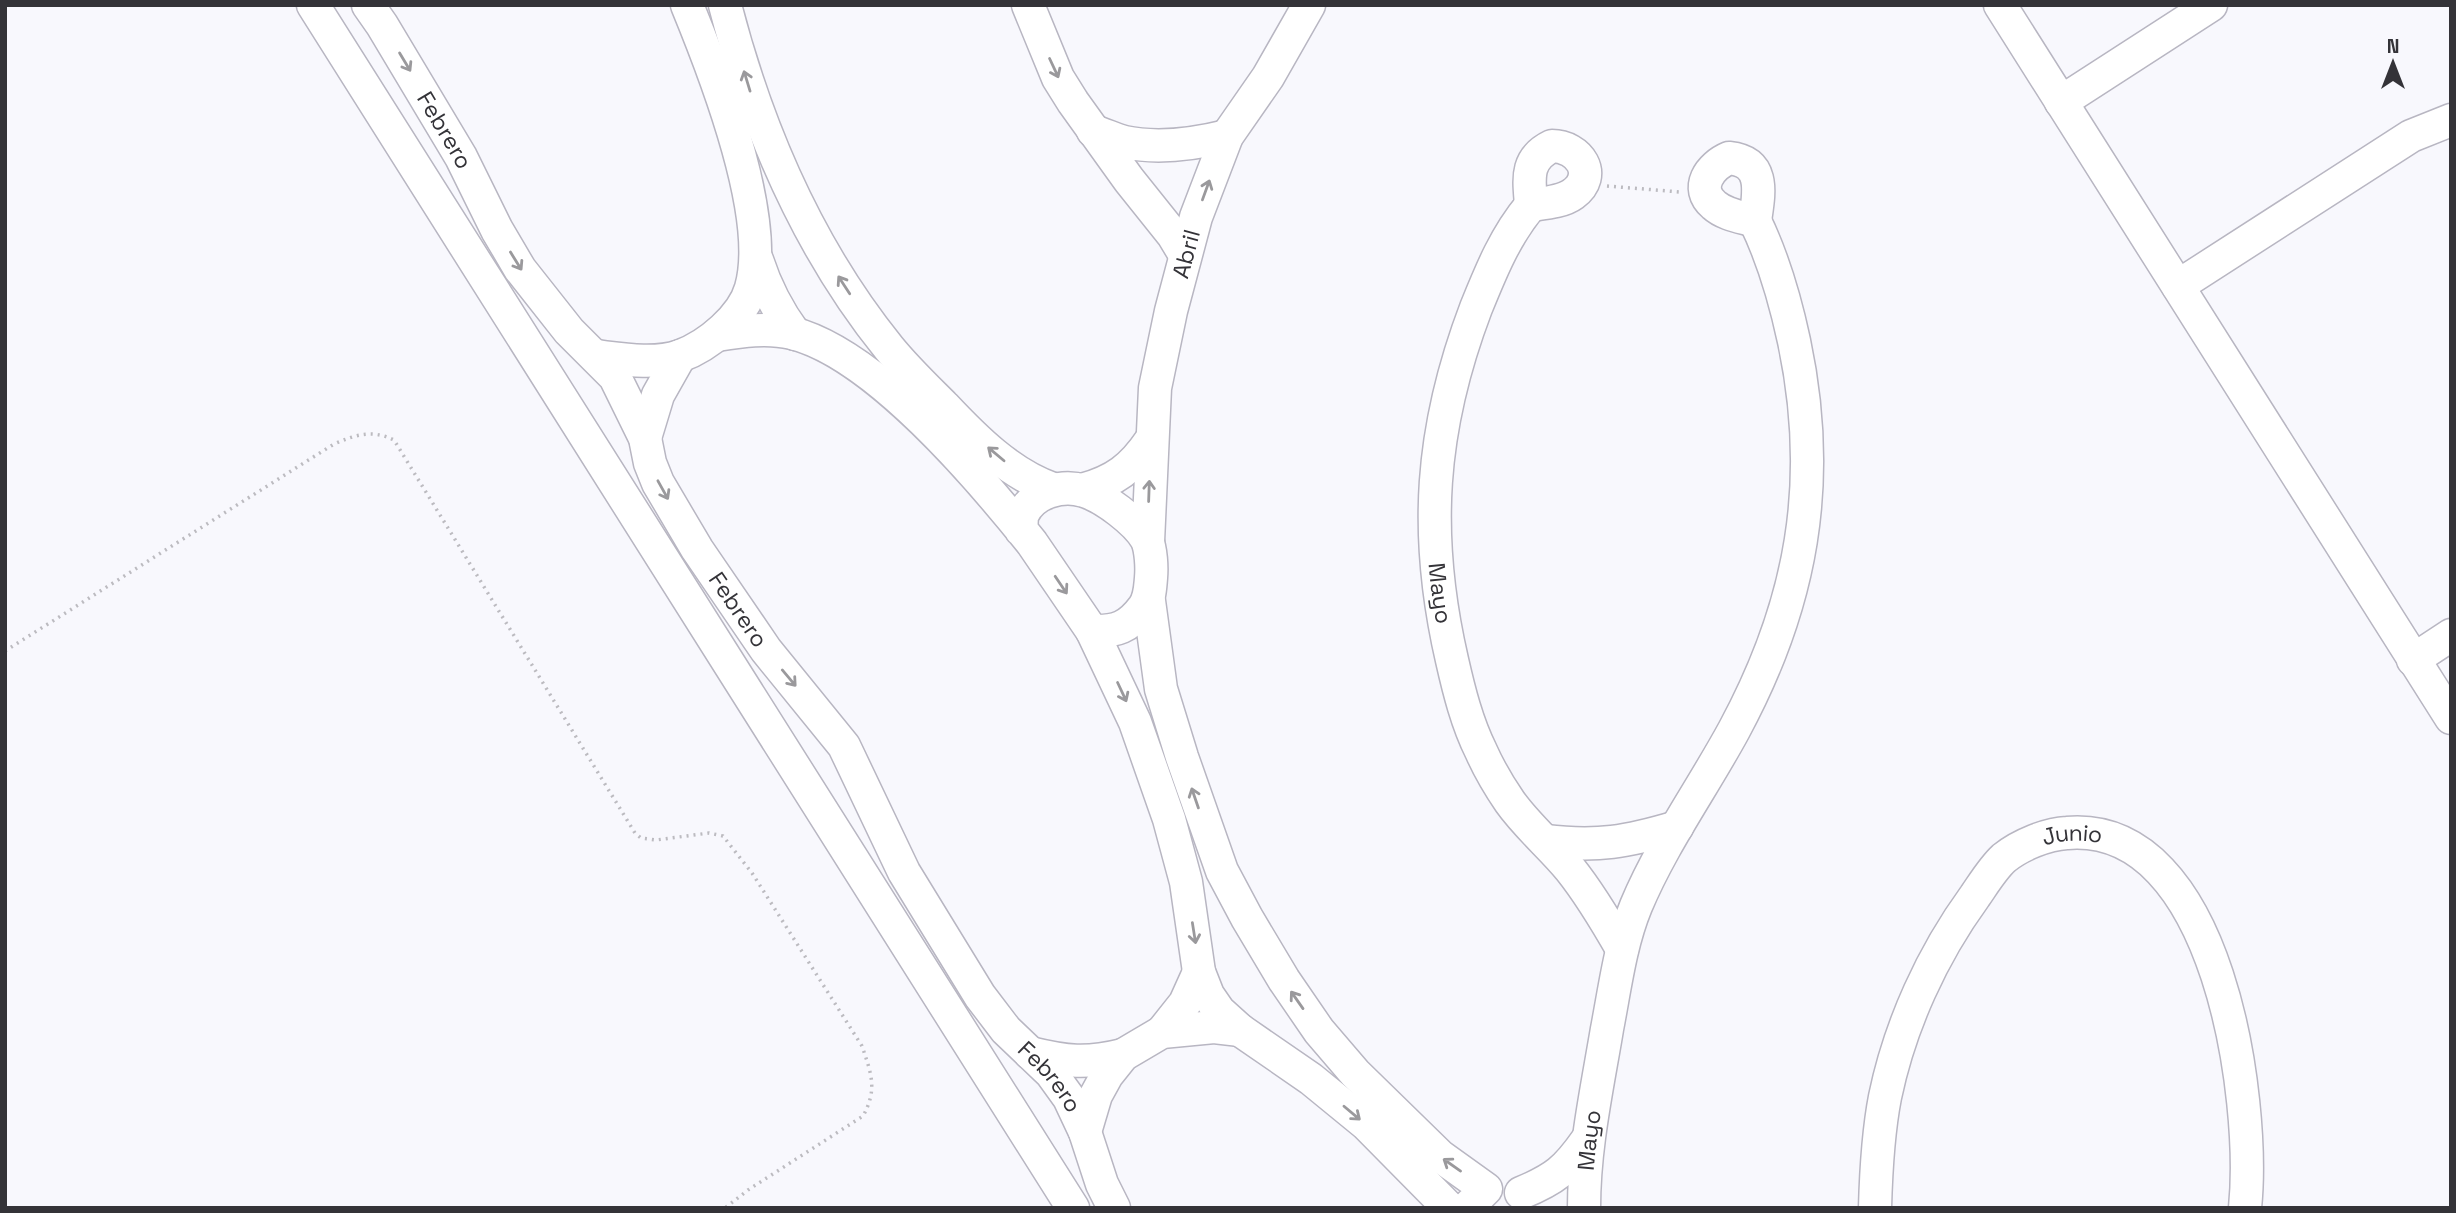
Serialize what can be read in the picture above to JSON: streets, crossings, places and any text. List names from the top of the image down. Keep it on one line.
{"streets":{"street":["Febrero","Abril","Mayo","Junio"]},"one_way":["Abril"],"north":"top"}
